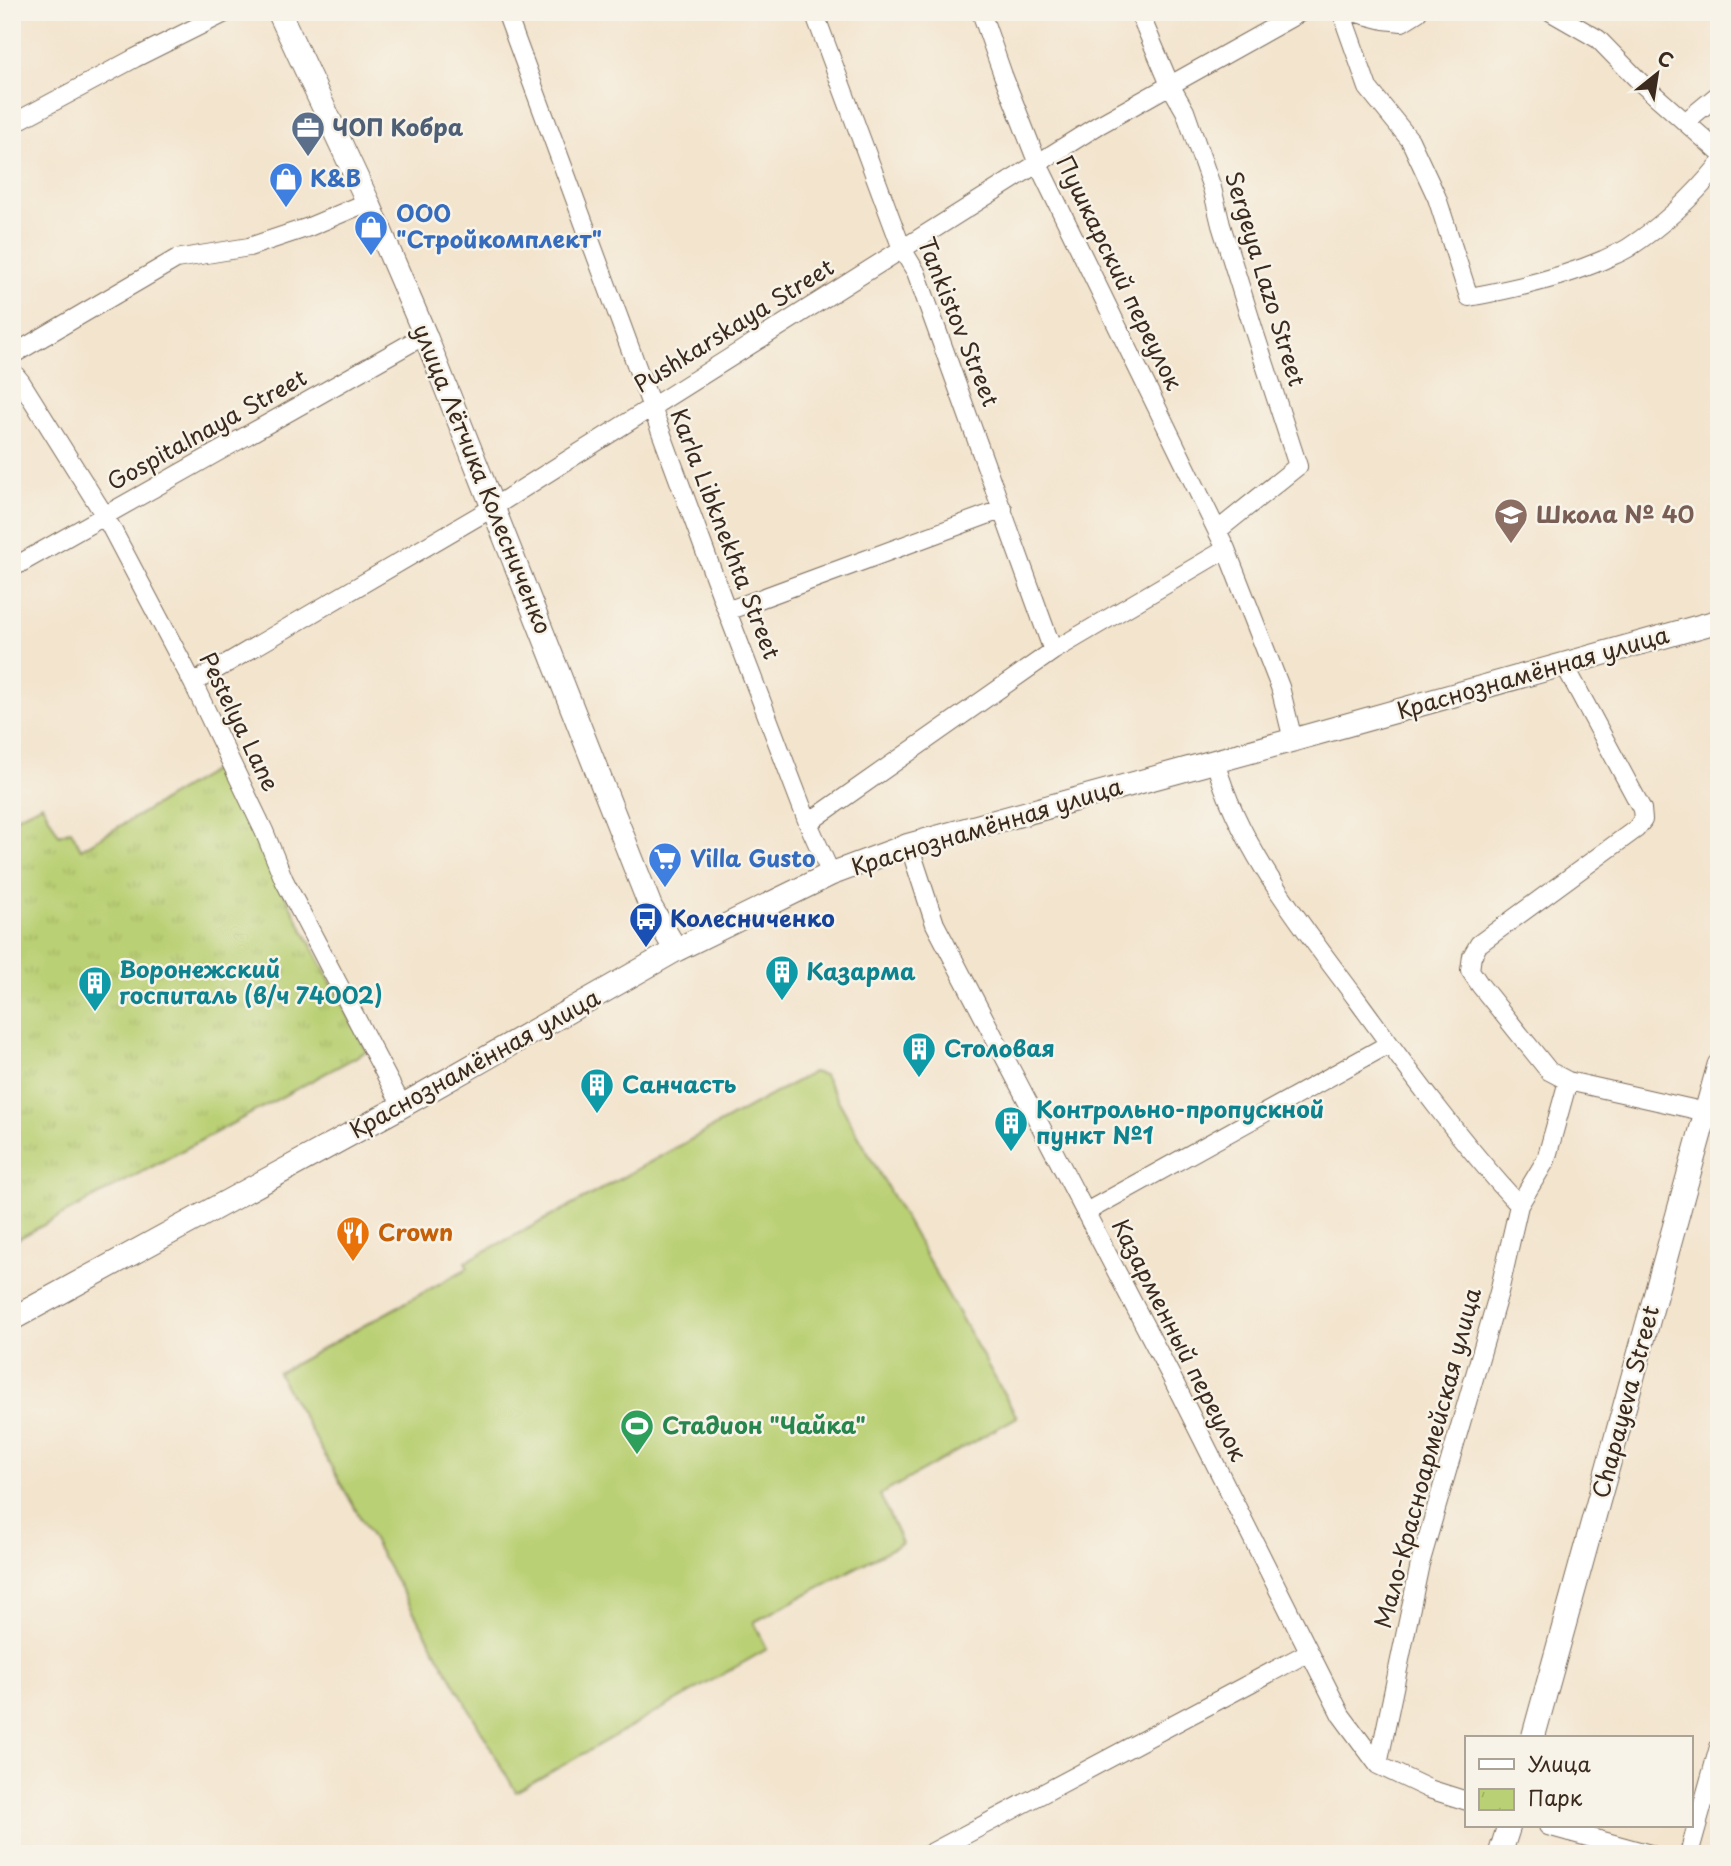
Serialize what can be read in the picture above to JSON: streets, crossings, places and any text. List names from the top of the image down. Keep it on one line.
{"streets":{"street":["Пушкарский переулок","Sergeya Lazo Street","Tankistov Street","Pushkarskaya Street","Gospitalnaya Street","улица Лётчика Колесниченко","Karla Libknekhta Street","Краснознамённая улица","Pestelya Lane","Казарменный переулок","Chapayeva Street","Мало-Красноармейская улица"]},"crossings":[["Пушкарский переулок","Sergeya Lazo Street"],["Пушкарский переулок","Pushkarskaya Street"],["Пушкарский переулок","Краснознамённая улица"],["Sergeya Lazo Street","Pushkarskaya Street"],["Tankistov Street","Pushkarskaya Street"],["Pushkarskaya Street","улица Лётчика Колесниченко"],["Pushkarskaya Street","Karla Libknekhta Street"],["Pushkarskaya Street","Pestelya Lane"],["Gospitalnaya Street","улица Лётчика Колесниченко"],["Gospitalnaya Street","Pestelya Lane"],["улица Лётчика Колесниченко","Краснознамённая улица"],["Karla Libknekhta Street","Краснознамённая улица"],["Краснознамённая улица","Pestelya Lane"],["Краснознамённая улица","Казарменный переулок"],["Казарменный переулок","Мало-Красноармейская улица"]],"places":{"office":["ЧОП Кобра"],"shop":["K&B","ООО \"Стройкомплект\""],"school or university":["Школа № 40"],"supermarket":["Villa Gusto"],"bus stop":["Колесниченко"],"building":["Казарма","Воронежский госпиталь (в/ч 74002)","Столовая","Санчасть","Контрольно-пропускной пункт №1"],"restaurant":["Crown"],"sports":["Стадион \"Чайка\""]},"legend":["Улица","Парк"],"north":"top right"}
